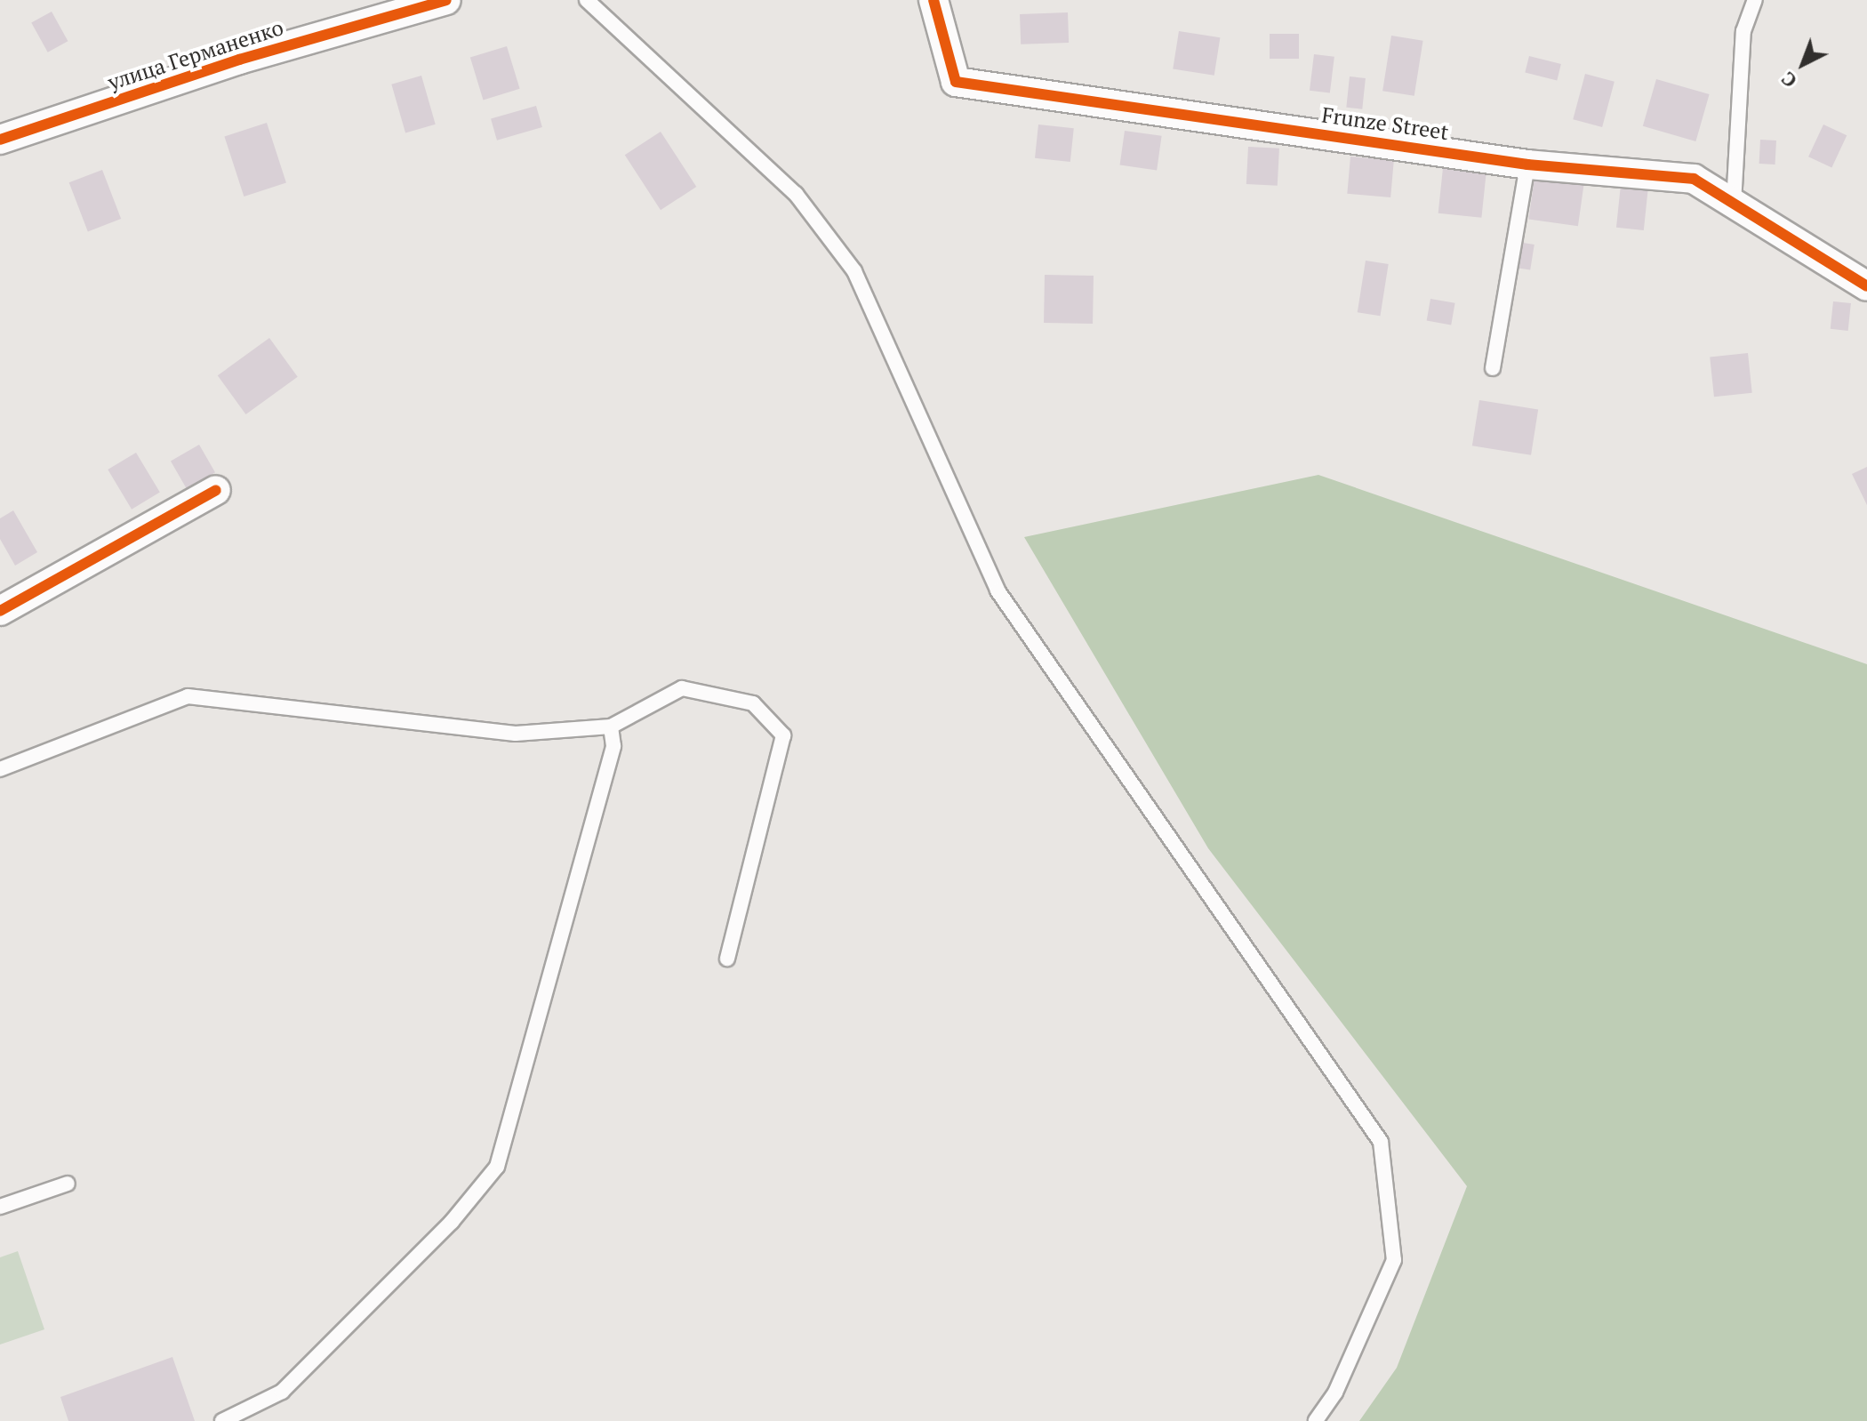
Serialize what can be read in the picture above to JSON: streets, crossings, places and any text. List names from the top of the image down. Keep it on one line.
{"streets":{"street":["улица Германенко","Frunze Street"]},"north":"bottom left"}
